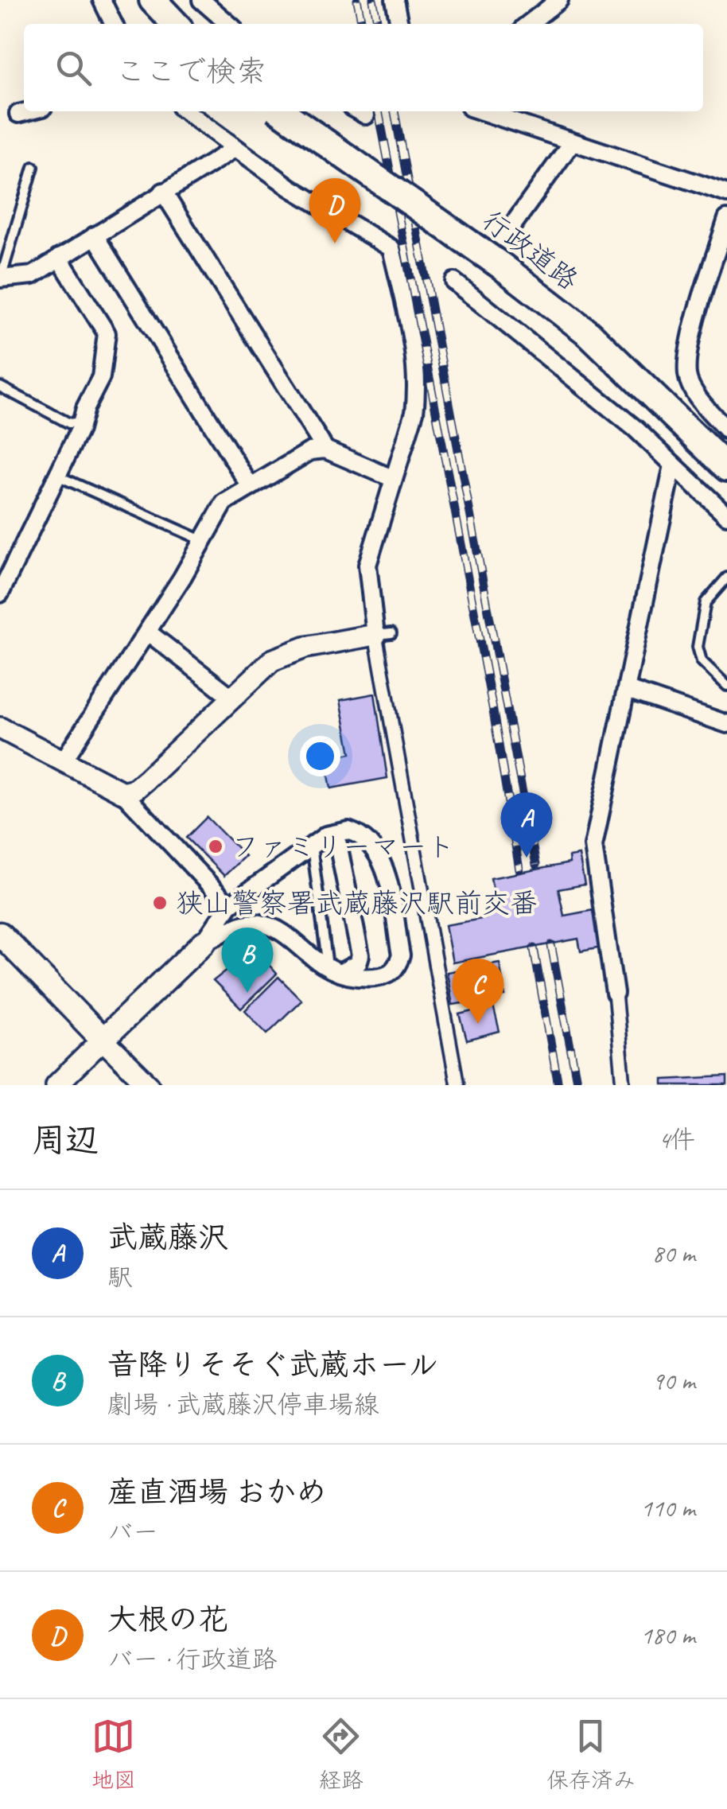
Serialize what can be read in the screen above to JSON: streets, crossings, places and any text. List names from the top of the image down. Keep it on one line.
{"streets":{"highway":["行政道路"]},"places":["ファミリーマート","狭山警察署武蔵藤沢駅前交番"],"page":{"search":"ここで検索","pins":["D","A","B","C"],"heading":["周辺","4件"],"list":[{"mark":"A","name":"武蔵藤沢","note":"駅","value":"80 m"},{"mark":"B","name":"音降りそそぐ武蔵ホール","note":"劇場 · 武蔵藤沢停車場線","value":"90 m"},{"mark":"C","name":"産直酒場 おかめ","note":"バー","value":"110 m"},{"mark":"D","name":"大根の花","note":"バー · 行政道路","value":"180 m"}],"nav":["地図","経路","保存済み"]}}
